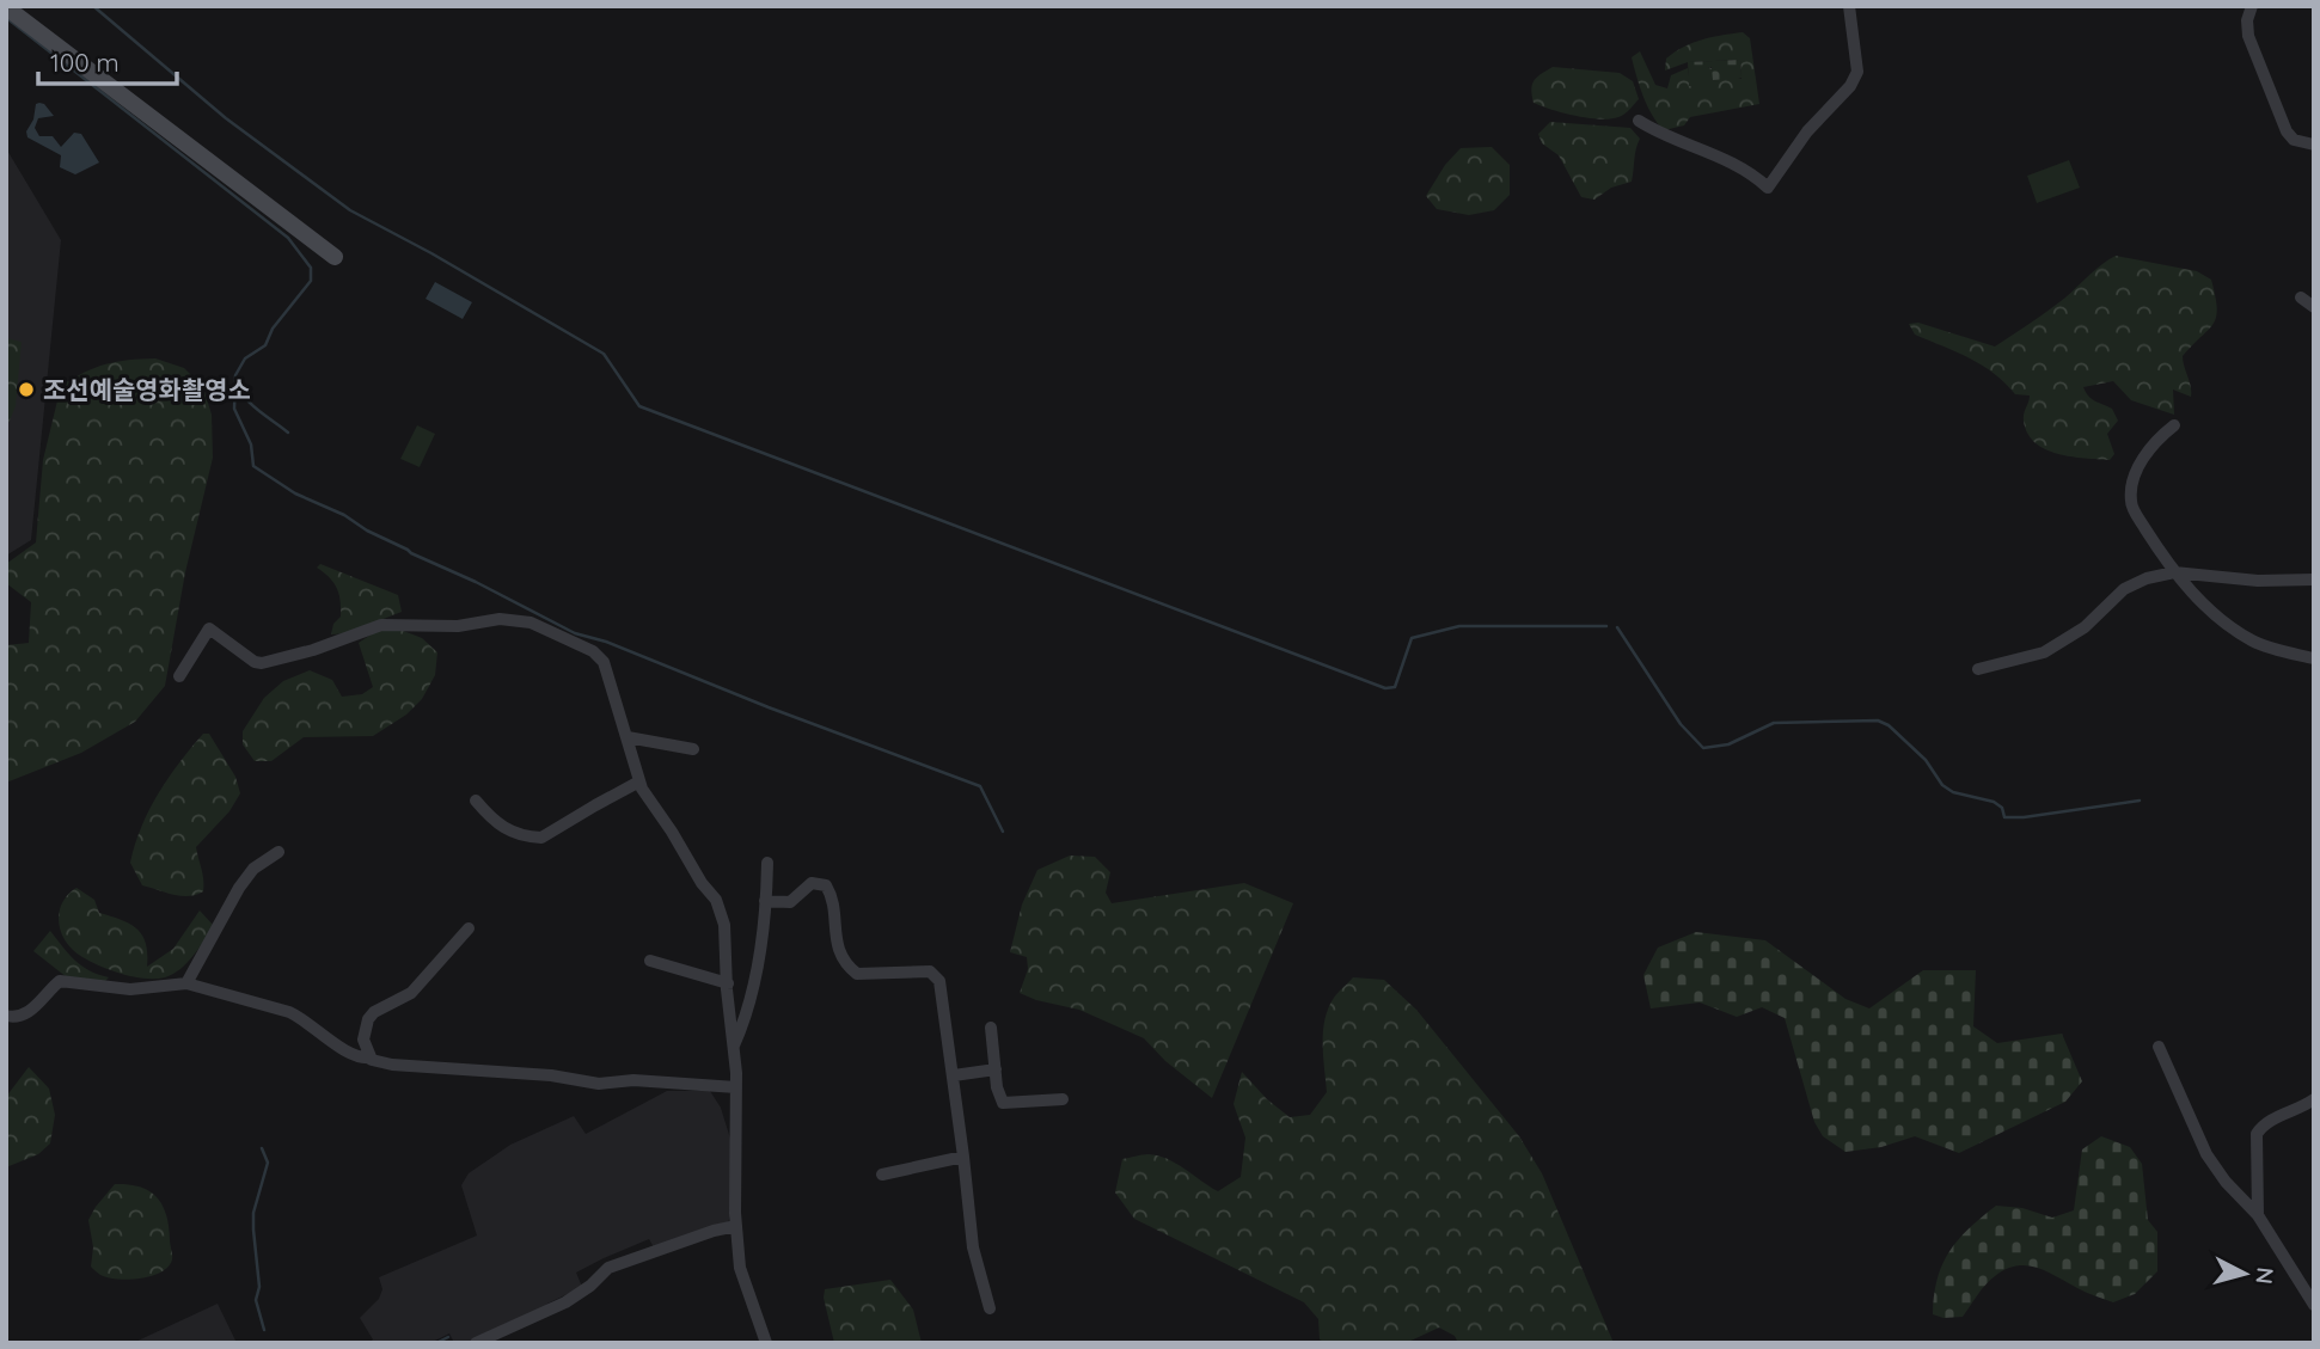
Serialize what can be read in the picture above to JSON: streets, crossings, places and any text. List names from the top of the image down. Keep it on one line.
{"places":["조선예술영화촬영소"],"scale_bar":"100 m","north":"right"}
